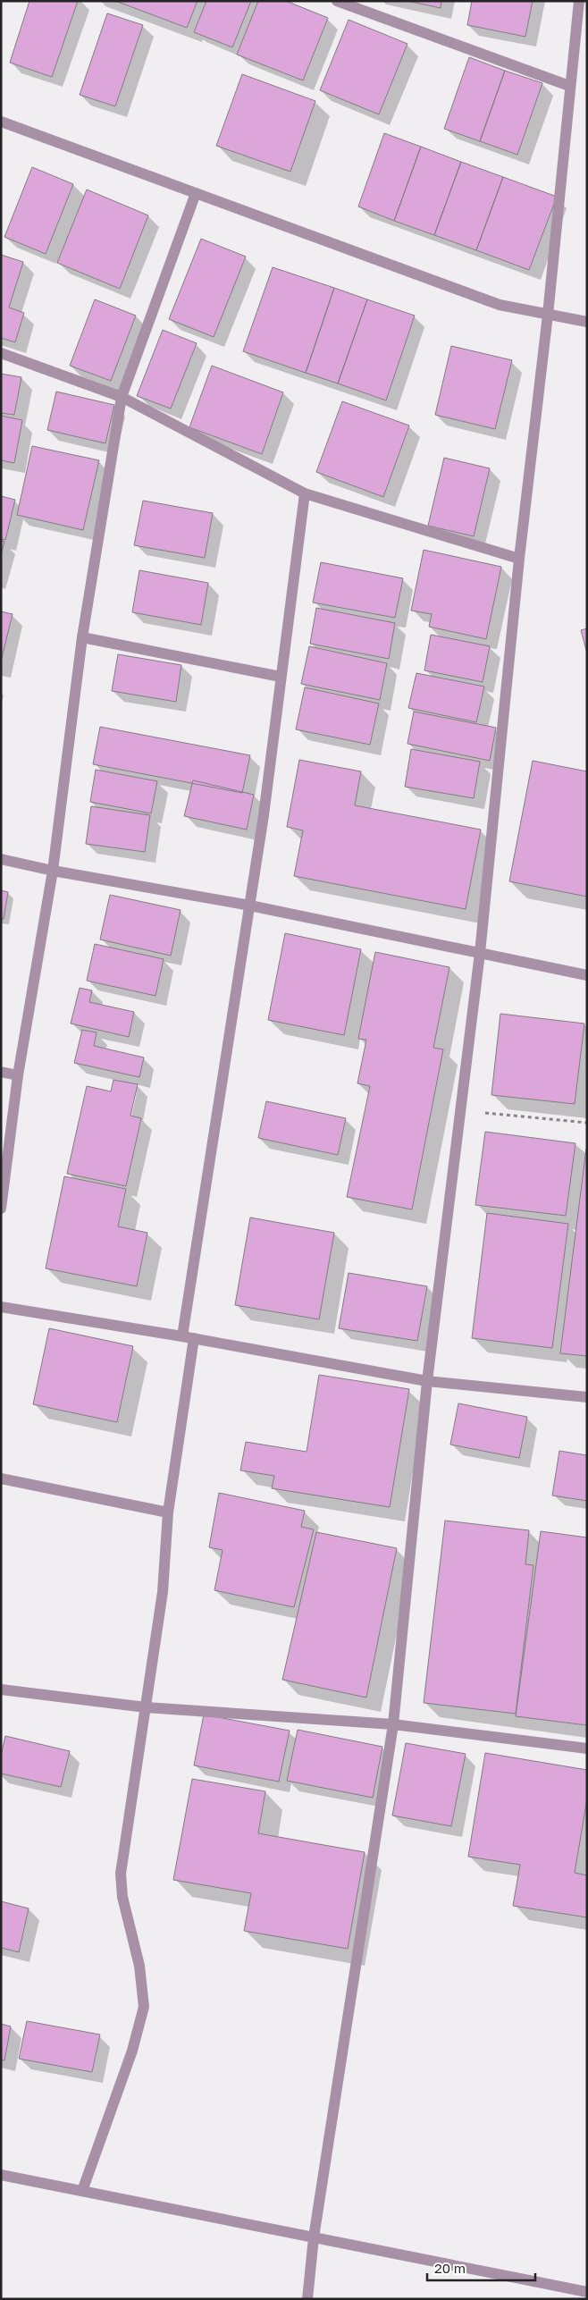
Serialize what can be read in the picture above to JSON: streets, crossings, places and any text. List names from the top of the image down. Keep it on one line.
{"scale_bar":"20 m"}
